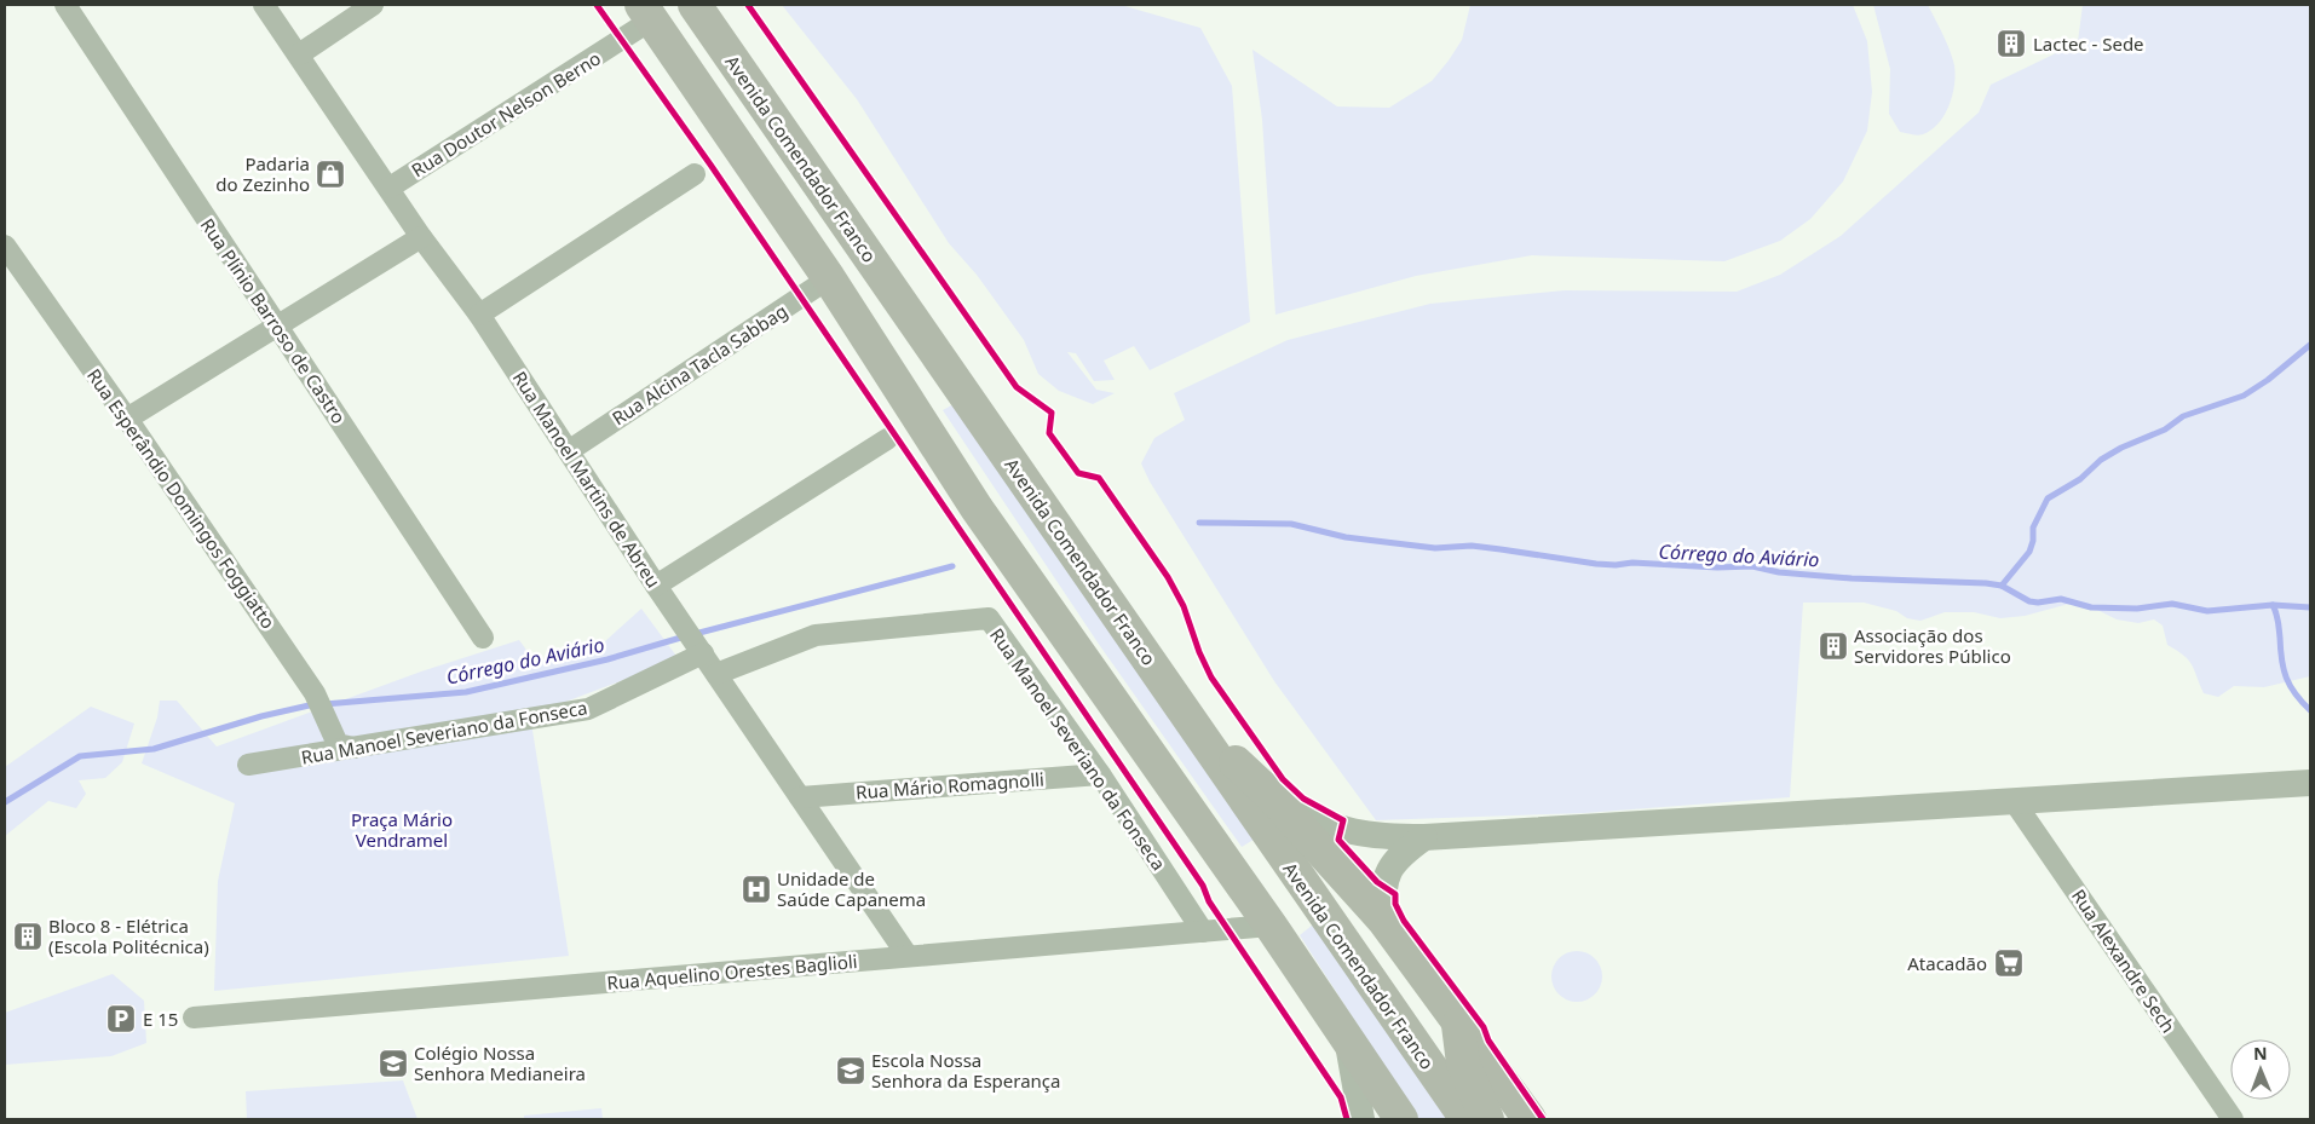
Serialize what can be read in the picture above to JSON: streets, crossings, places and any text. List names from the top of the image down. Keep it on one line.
{"streets":{"highway":["Avenida Comendador Franco"],"street":["Rua Doutor Nelson Berno","Rua Plínio Barroso de Castro","Rua Alcina Tacla Sabbag","Rua Manoel Martins de Abreu","Rua Esperândio Domingos Foggiatto","Rua Manoel Severiano da Fonseca","Rua Mário Romagnolli","Rua Alexandre Sech","Rua Aquelino Orestes Baglioli"]},"crossings":[["Rua Doutor Nelson Berno","Rua Manoel Martins de Abreu"],["Rua Alcina Tacla Sabbag","Rua Manoel Martins de Abreu"],["Rua Manoel Martins de Abreu","Rua Manoel Severiano da Fonseca"],["Rua Manoel Martins de Abreu","Rua Mário Romagnolli"],["Rua Manoel Martins de Abreu","Rua Aquelino Orestes Baglioli"],["Rua Esperândio Domingos Foggiatto","Rua Manoel Severiano da Fonseca"],["Rua Manoel Severiano da Fonseca","Rua Mário Romagnolli"],["Rua Manoel Severiano da Fonseca","Rua Aquelino Orestes Baglioli"]],"water":["Córrego do Aviário"],"parks":["Praça Mário Vendramel"],"places":{"building":["Lactec - Sede","Associação dos Servidores Público","Bloco 8 - Elétrica (Escola Politécnica)"],"shop":["Padaria do Zezinho"],"hospital":["Unidade de Saúde Capanema"],"supermarket":["Atacadão"],"parking":["E 15"],"school or university":["Colégio Nossa Senhora Medianeira","Escola Nossa Senhora da Esperança"]},"north":"top"}
